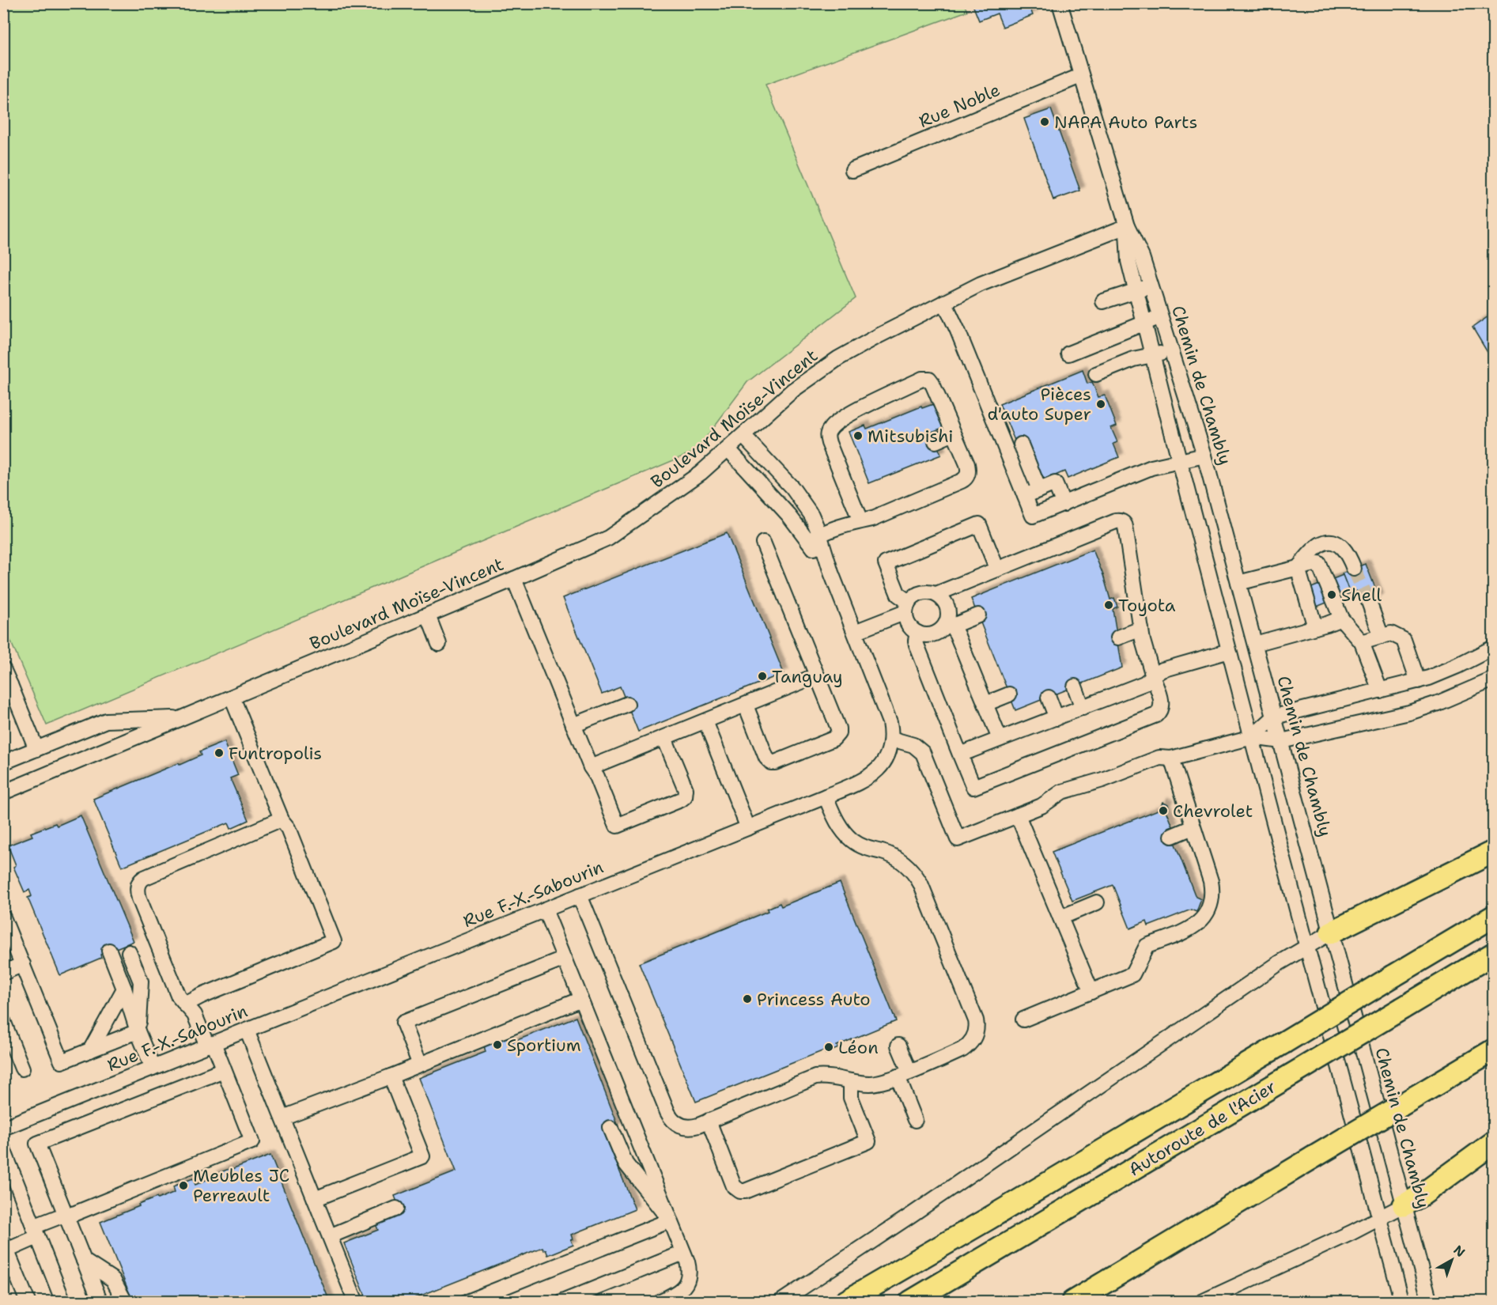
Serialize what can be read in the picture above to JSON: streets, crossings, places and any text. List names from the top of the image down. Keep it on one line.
{"streets":{"highway":["Autoroute de l'Acier"],"street":["Rue Noble","Chemin de Chambly","Boulevard Moïse-Vincent","Rue F.-X.-Sabourin"]},"crossings":[["Rue Noble","Chemin de Chambly"],["Chemin de Chambly","Boulevard Moïse-Vincent"],["Boulevard Moïse-Vincent","Rue F.-X.-Sabourin"]],"places":["NAPA Auto Parts","Pièces d'auto Super","Mitsubishi","Shell","Toyota","Tanguay","Funtropolis","Chevrolet","Princess Auto","Sportium","Léon","Meubles JC Perreault"],"north":"top right"}
